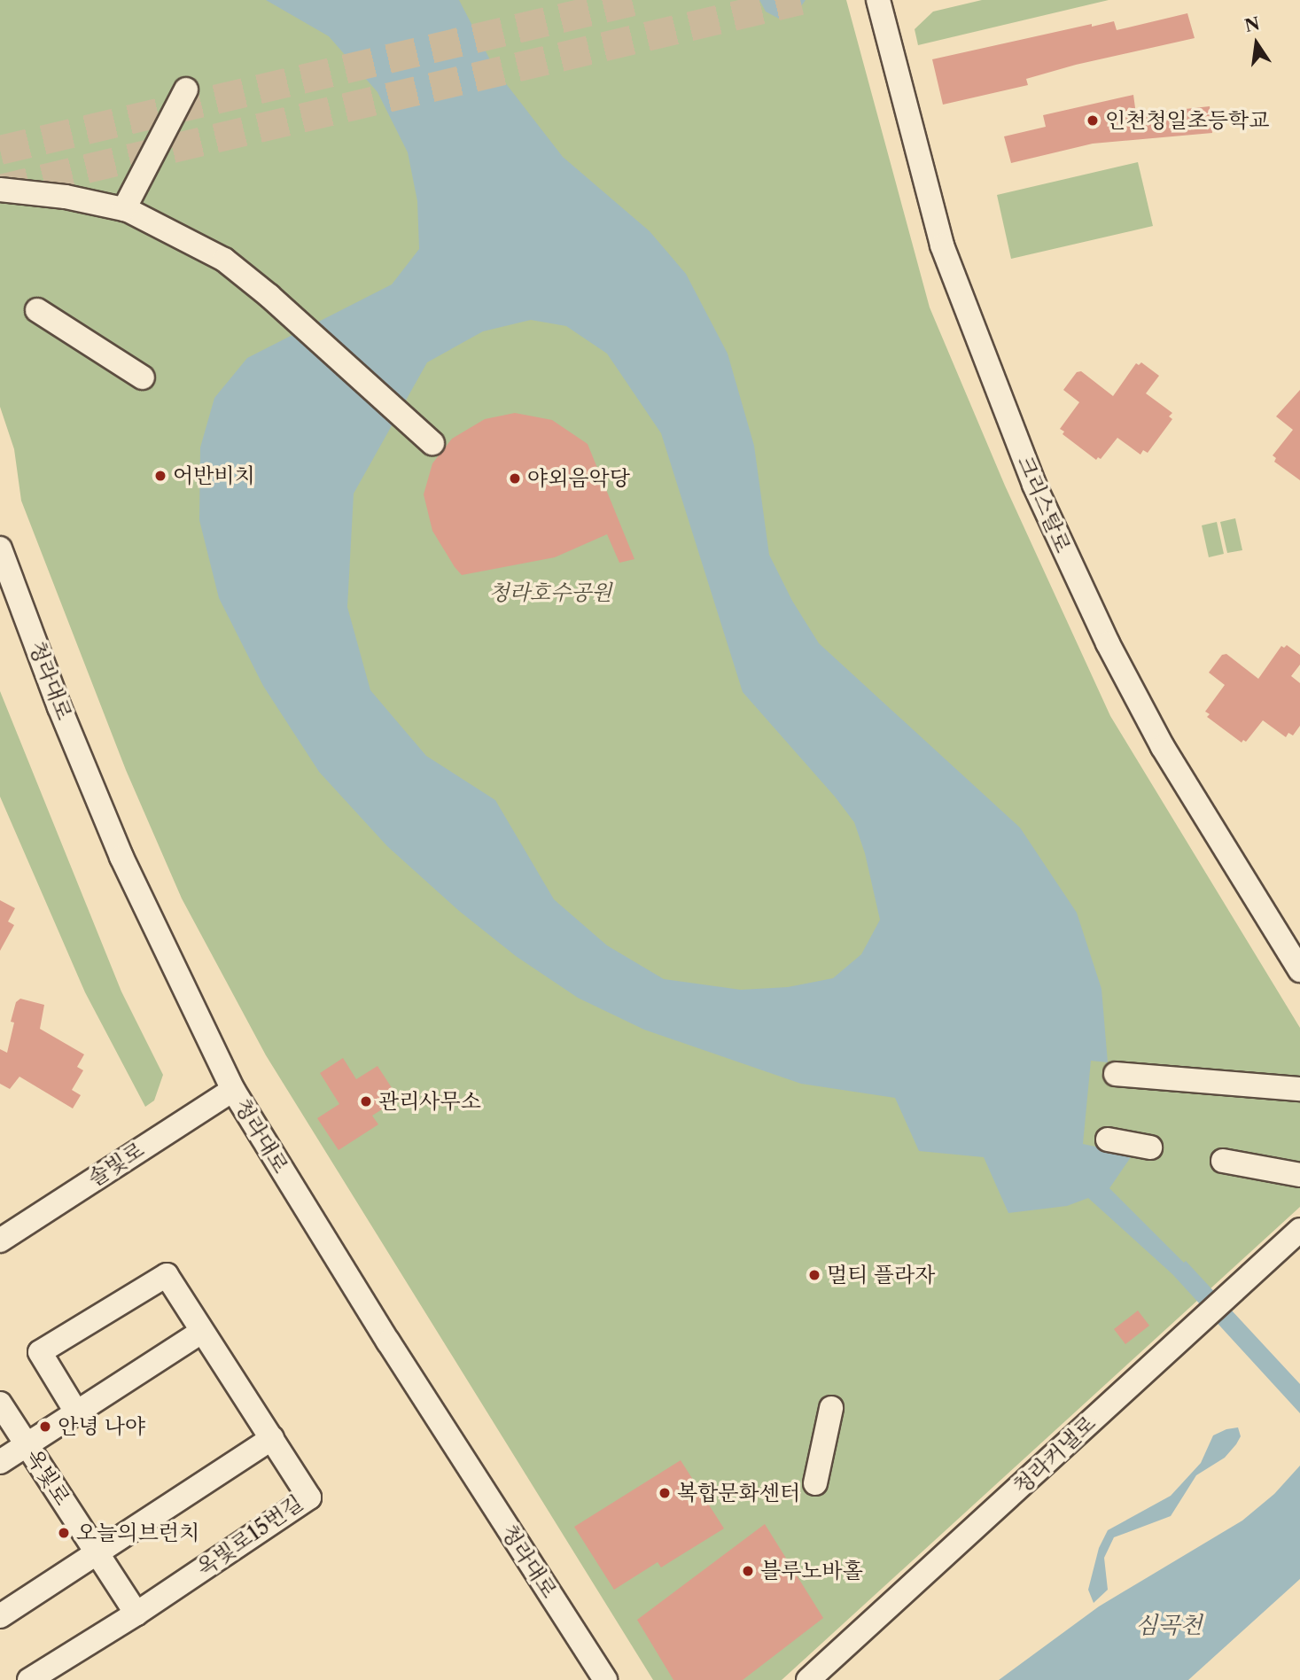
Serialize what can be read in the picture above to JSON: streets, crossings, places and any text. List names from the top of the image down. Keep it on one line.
{"streets":{"street":["크리스탈로","청라대로","솔빛로","청라커낼로","옥빛로","옥빛로15번길"]},"crossings":[["청라대로","솔빛로"],["옥빛로","옥빛로15번길"]],"water":["심곡천"],"parks":["청라호수공원"],"places":["인천청일초등학교","어반비치","야외음악당","관리사무소","멀티 플라자","안녕 나야","복합문화센터","오늘의브런치","블루노바홀"],"north":"top"}
